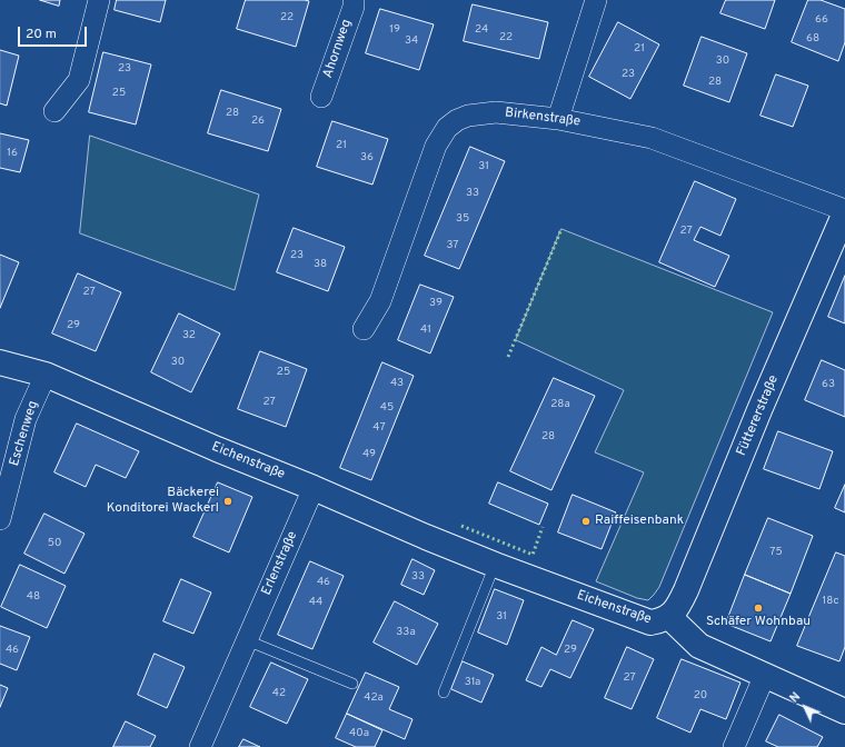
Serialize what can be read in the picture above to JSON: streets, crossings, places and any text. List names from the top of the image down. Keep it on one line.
{"streets":{"street":["Ahornweg","Birkenstraße","Füttererstraße","Eschenweg","Eichenstraße","Erlenstraße"]},"crossings":[["Birkenstraße","Füttererstraße"],["Füttererstraße","Eichenstraße"],["Eschenweg","Eichenstraße"],["Eichenstraße","Erlenstraße"]],"places":["Bäckerei Konditorei Wackerl","Raiffeisenbank","Schäfer Wohnbau"],"house_numbers":["22","66","19","24","22","68","34","21","30","23","23","28","25","28","26","21","16","36","31","33","35","27","37","23","38","27","39","29","41","32","30","25","43","63","27","28a","45","47","28","49","50","75","33","46","48","18c","44","31","33a","46","29","27","31a","42","20","42a","40a"],"scale_bar":"20 m","north":"top left"}
